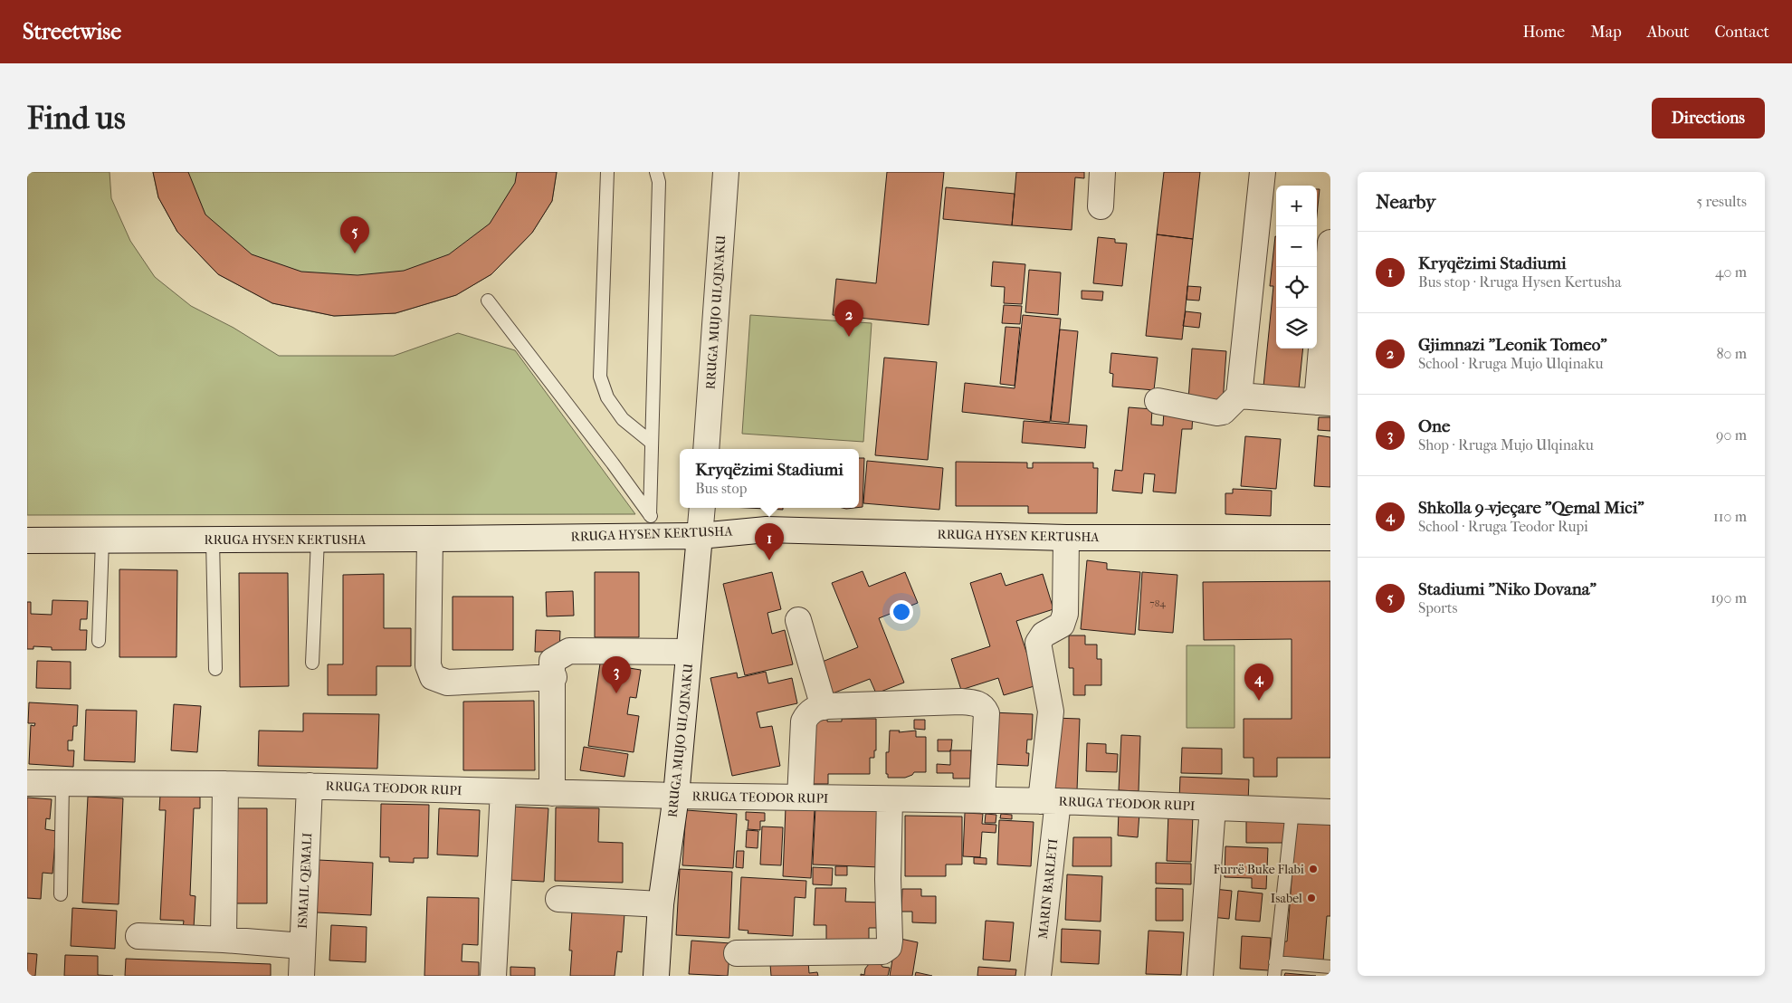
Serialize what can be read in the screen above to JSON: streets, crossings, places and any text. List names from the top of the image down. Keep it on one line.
{"streets":{"street":["RRUGA MUJO ULQINAKU","RRUGA HYSEN KERTUSHA","RRUGA TEODOR RUPI","ISMAIL QEMALI","MARIN BARLETI"]},"crossings":[["RRUGA MUJO ULQINAKU","RRUGA HYSEN KERTUSHA"],["RRUGA MUJO ULQINAKU","RRUGA TEODOR RUPI"],["RRUGA HYSEN KERTUSHA","MARIN BARLETI"],["RRUGA TEODOR RUPI","ISMAIL QEMALI"],["RRUGA TEODOR RUPI","MARIN BARLETI"]],"places":["Furrë Buke Flabi","Isabel"],"house_numbers":["784"],"page":{"header":"Streetwise","nav":["Home","Map","About","Contact"],"buttons":"Directions","title":"Find us","heading":["Nearby","5 results"],"map_buttons":["+","−"],"pins":["5","2","1","3","4"],"list":[{"mark":"1","name":"Kryqëzimi Stadiumi","note":"Bus stop · Rruga Hysen Kertusha","value":"40 m"},{"mark":"2","name":"Gjimnazi \"Leonik Tomeo\"","note":"School · Rruga Mujo Ulqinaku","value":"80 m"},{"mark":"3","name":"One","note":"Shop · Rruga Mujo Ulqinaku","value":"90 m"},{"mark":"4","name":"Shkolla 9-vjeçare \"Qemal Mici\"","note":"School · Rruga Teodor Rupi","value":"110 m"},{"mark":"5","name":"Stadiumi \"Niko Dovana\"","note":"Sports","value":"190 m"}],"popup":["Kryqëzimi Stadiumi","Bus stop"]}}
